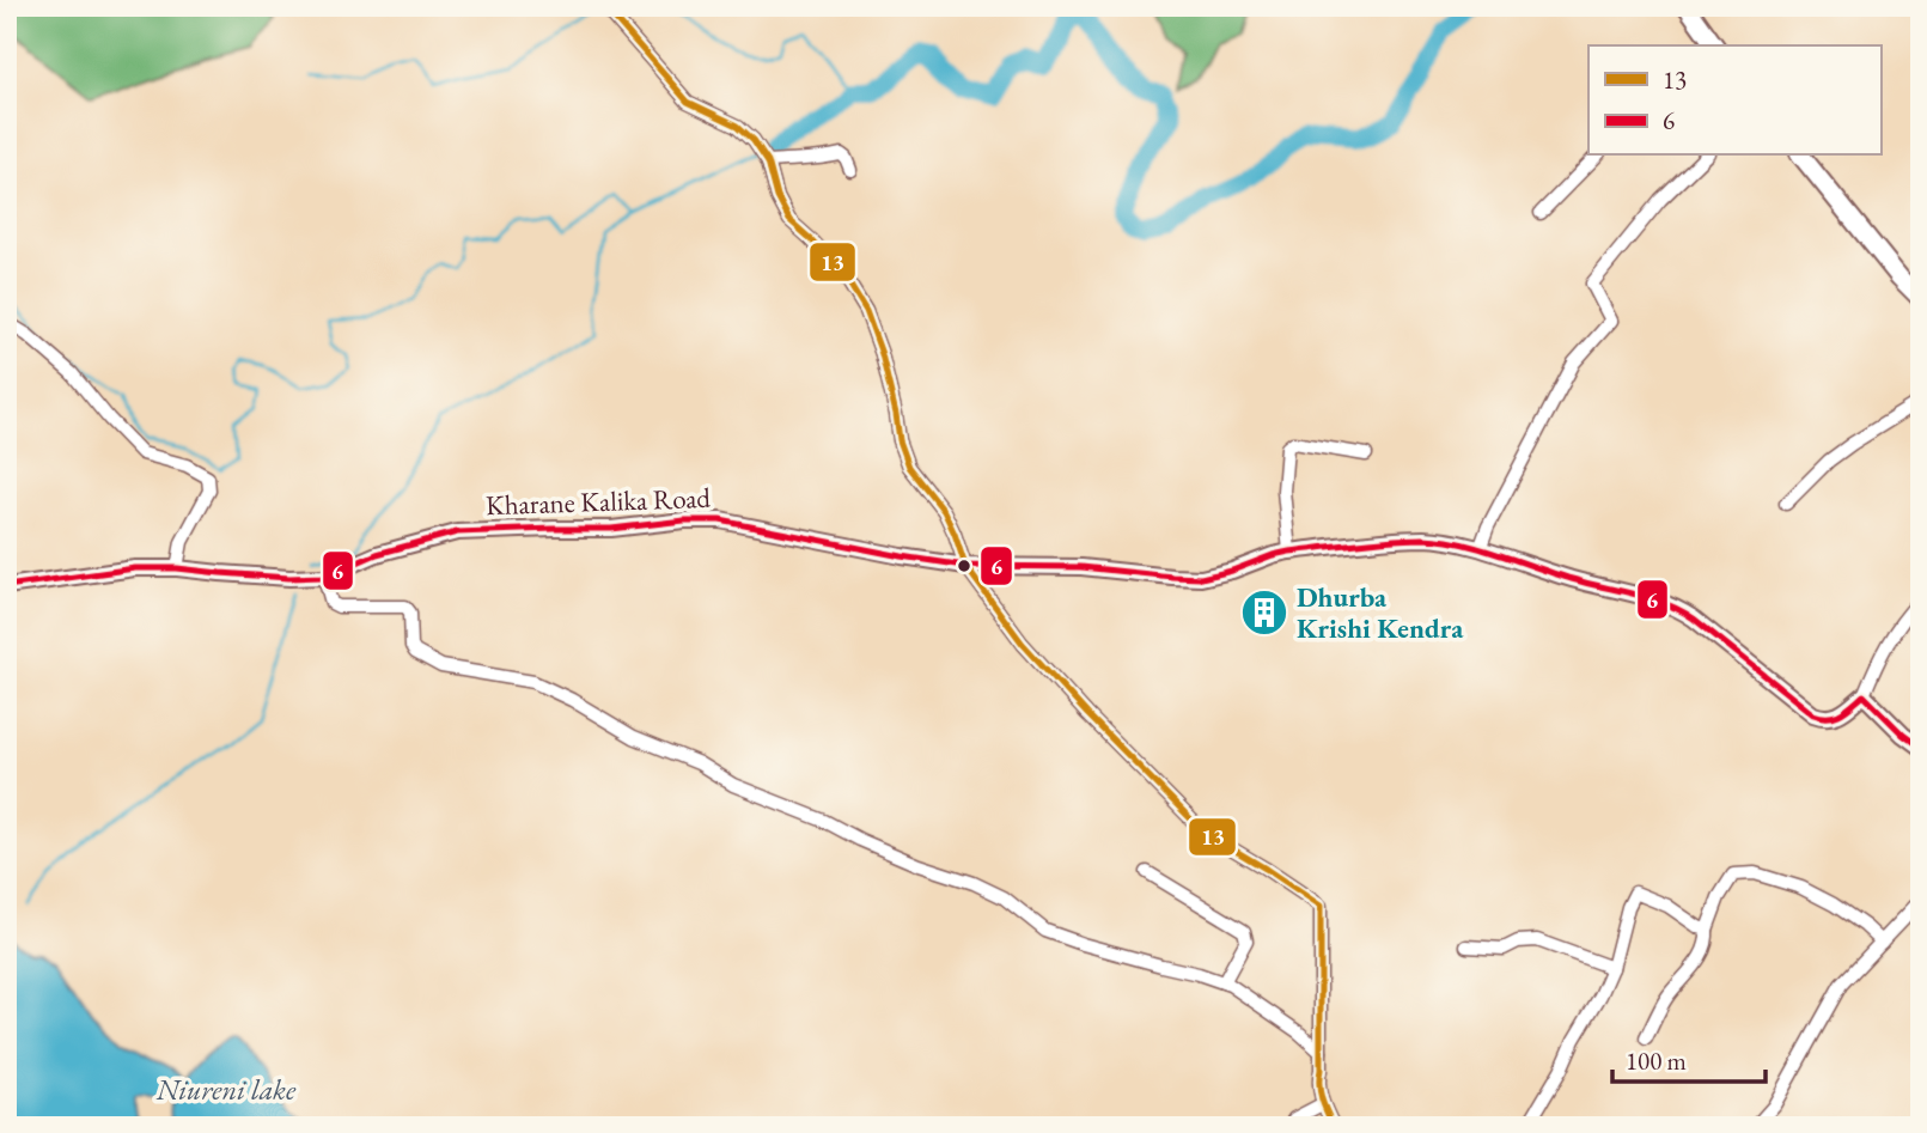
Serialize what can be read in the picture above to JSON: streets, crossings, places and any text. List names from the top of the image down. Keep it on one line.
{"streets":{"street":["Kharane Kalika Road"]},"water":["Niureni lake"],"places":{"building":["Dhurba Krishi Kendra"]},"lines":["transit line 13","transit line 6"],"legend":["13","6"],"scale_bar":"100 m"}
